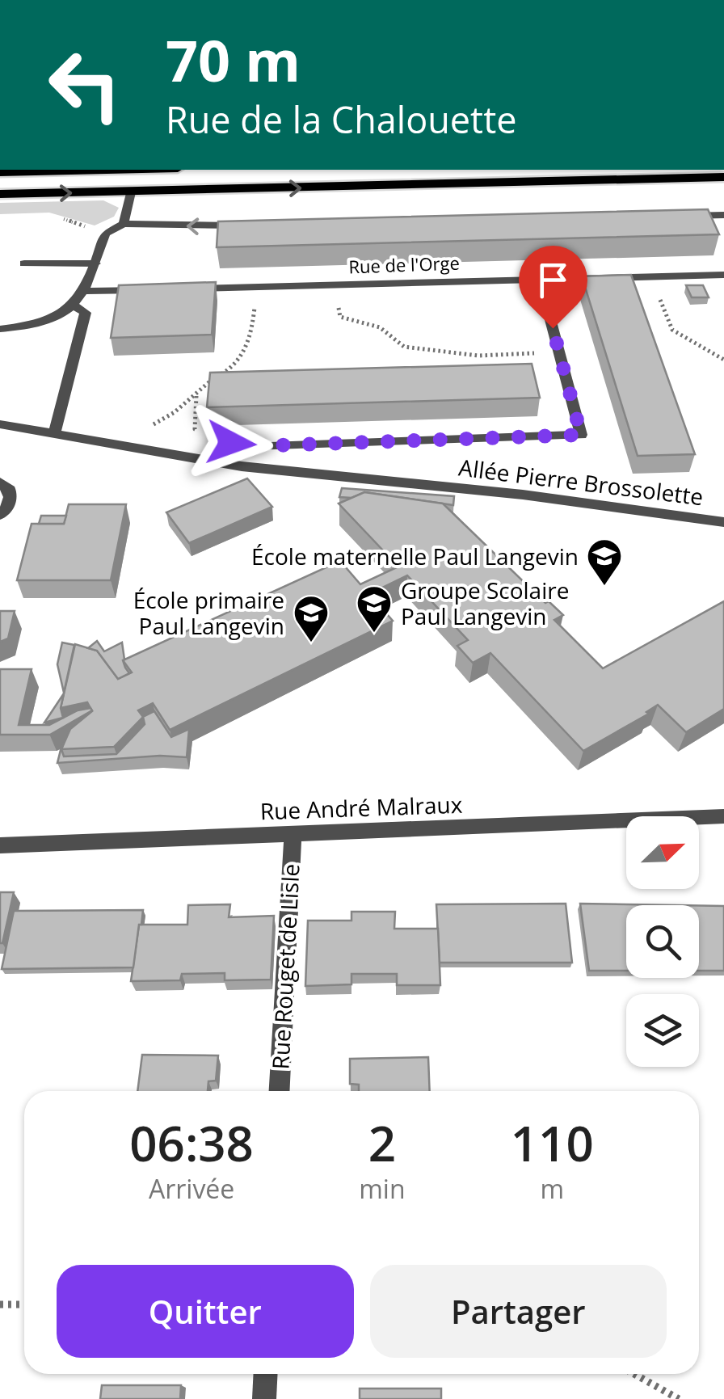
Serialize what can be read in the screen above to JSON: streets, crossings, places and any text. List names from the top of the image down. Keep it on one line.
{"streets":{"street":["Rue de l'Orge","Allée Pierre Brossolette","Rue André Malraux","Rue Rouget de Lisle"]},"crossings":[["Rue André Malraux","Rue Rouget de Lisle"]],"places":{"school or university":["École maternelle Paul Langevin","Groupe Scolaire Paul Langevin","École primaire Paul Langevin"]},"north":"top right","page":{"turn":["70 m","Rue de la Chalouette"],"eta":["06:38","Arrivée","2","min","110","m"],"buttons":["Quitter","Partager"]}}
